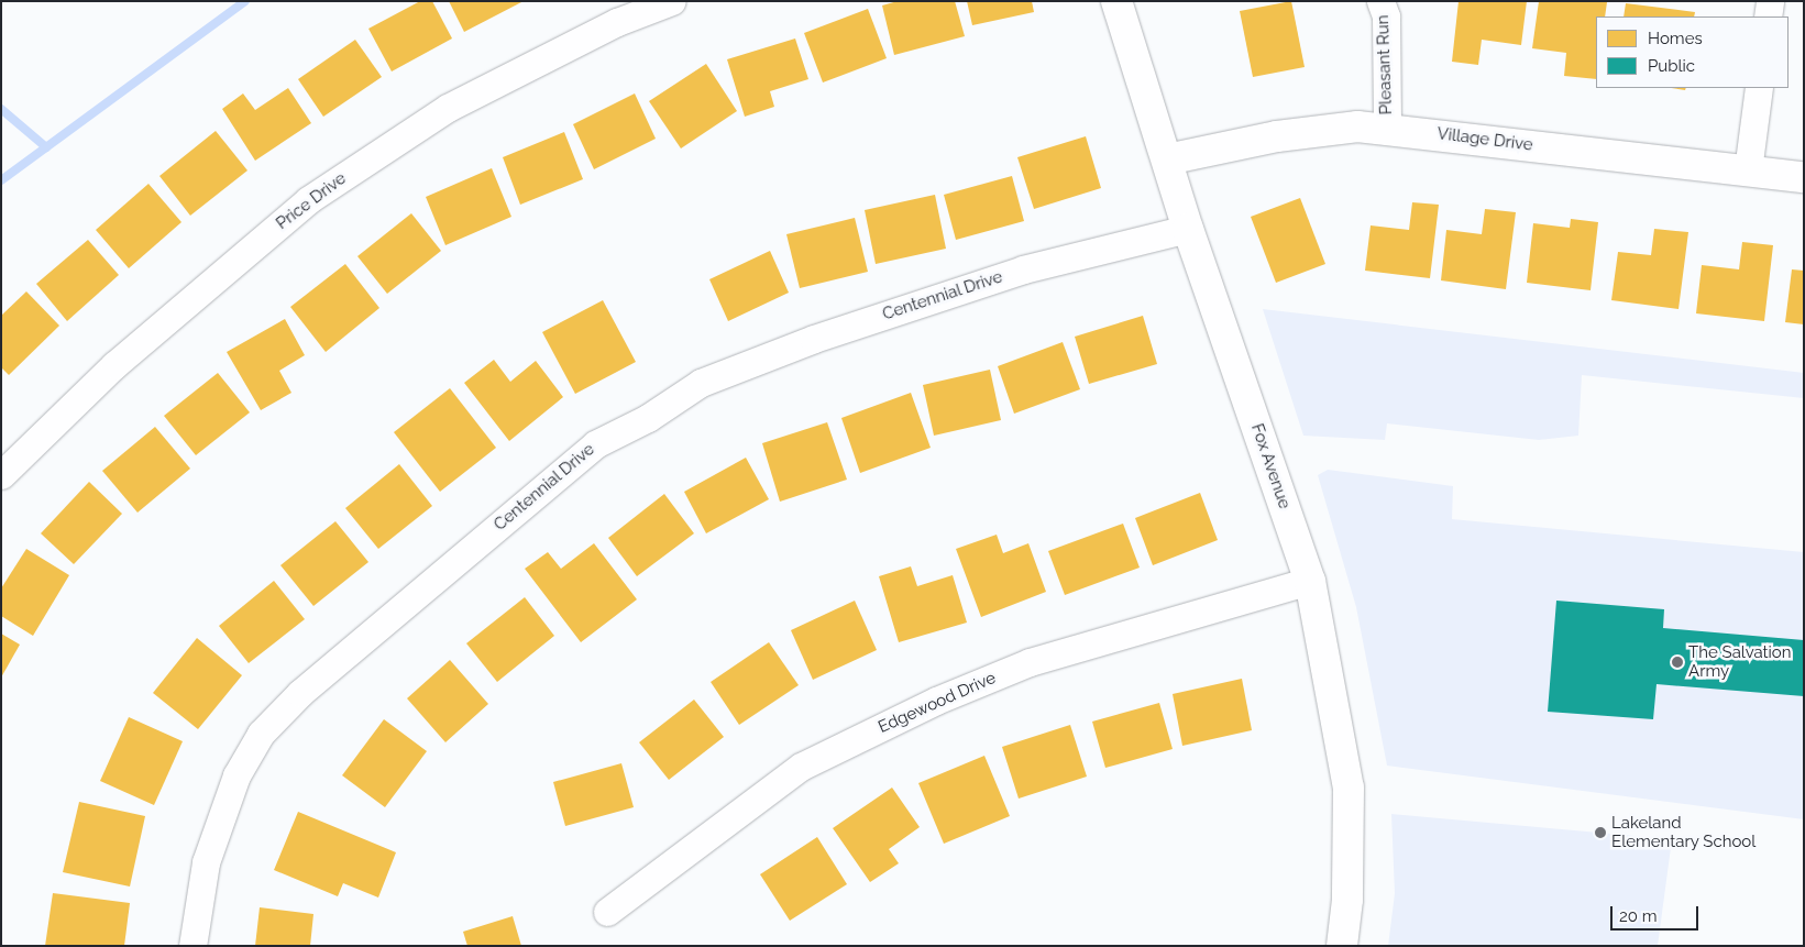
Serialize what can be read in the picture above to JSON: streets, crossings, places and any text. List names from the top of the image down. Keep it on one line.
{"streets":{"main road":["Village Drive","Fox Avenue"],"street":["Pleasant Run","Price Drive","Centennial Drive","Edgewood Drive"]},"crossings":[["Pleasant Run","Village Drive"],["Village Drive","Fox Avenue"],["Centennial Drive","Fox Avenue"],["Fox Avenue","Edgewood Drive"]],"places":["The Salvation Army","Lakeland Elementary School"],"legend":["Homes","Public"],"scale_bar":"20 m"}
